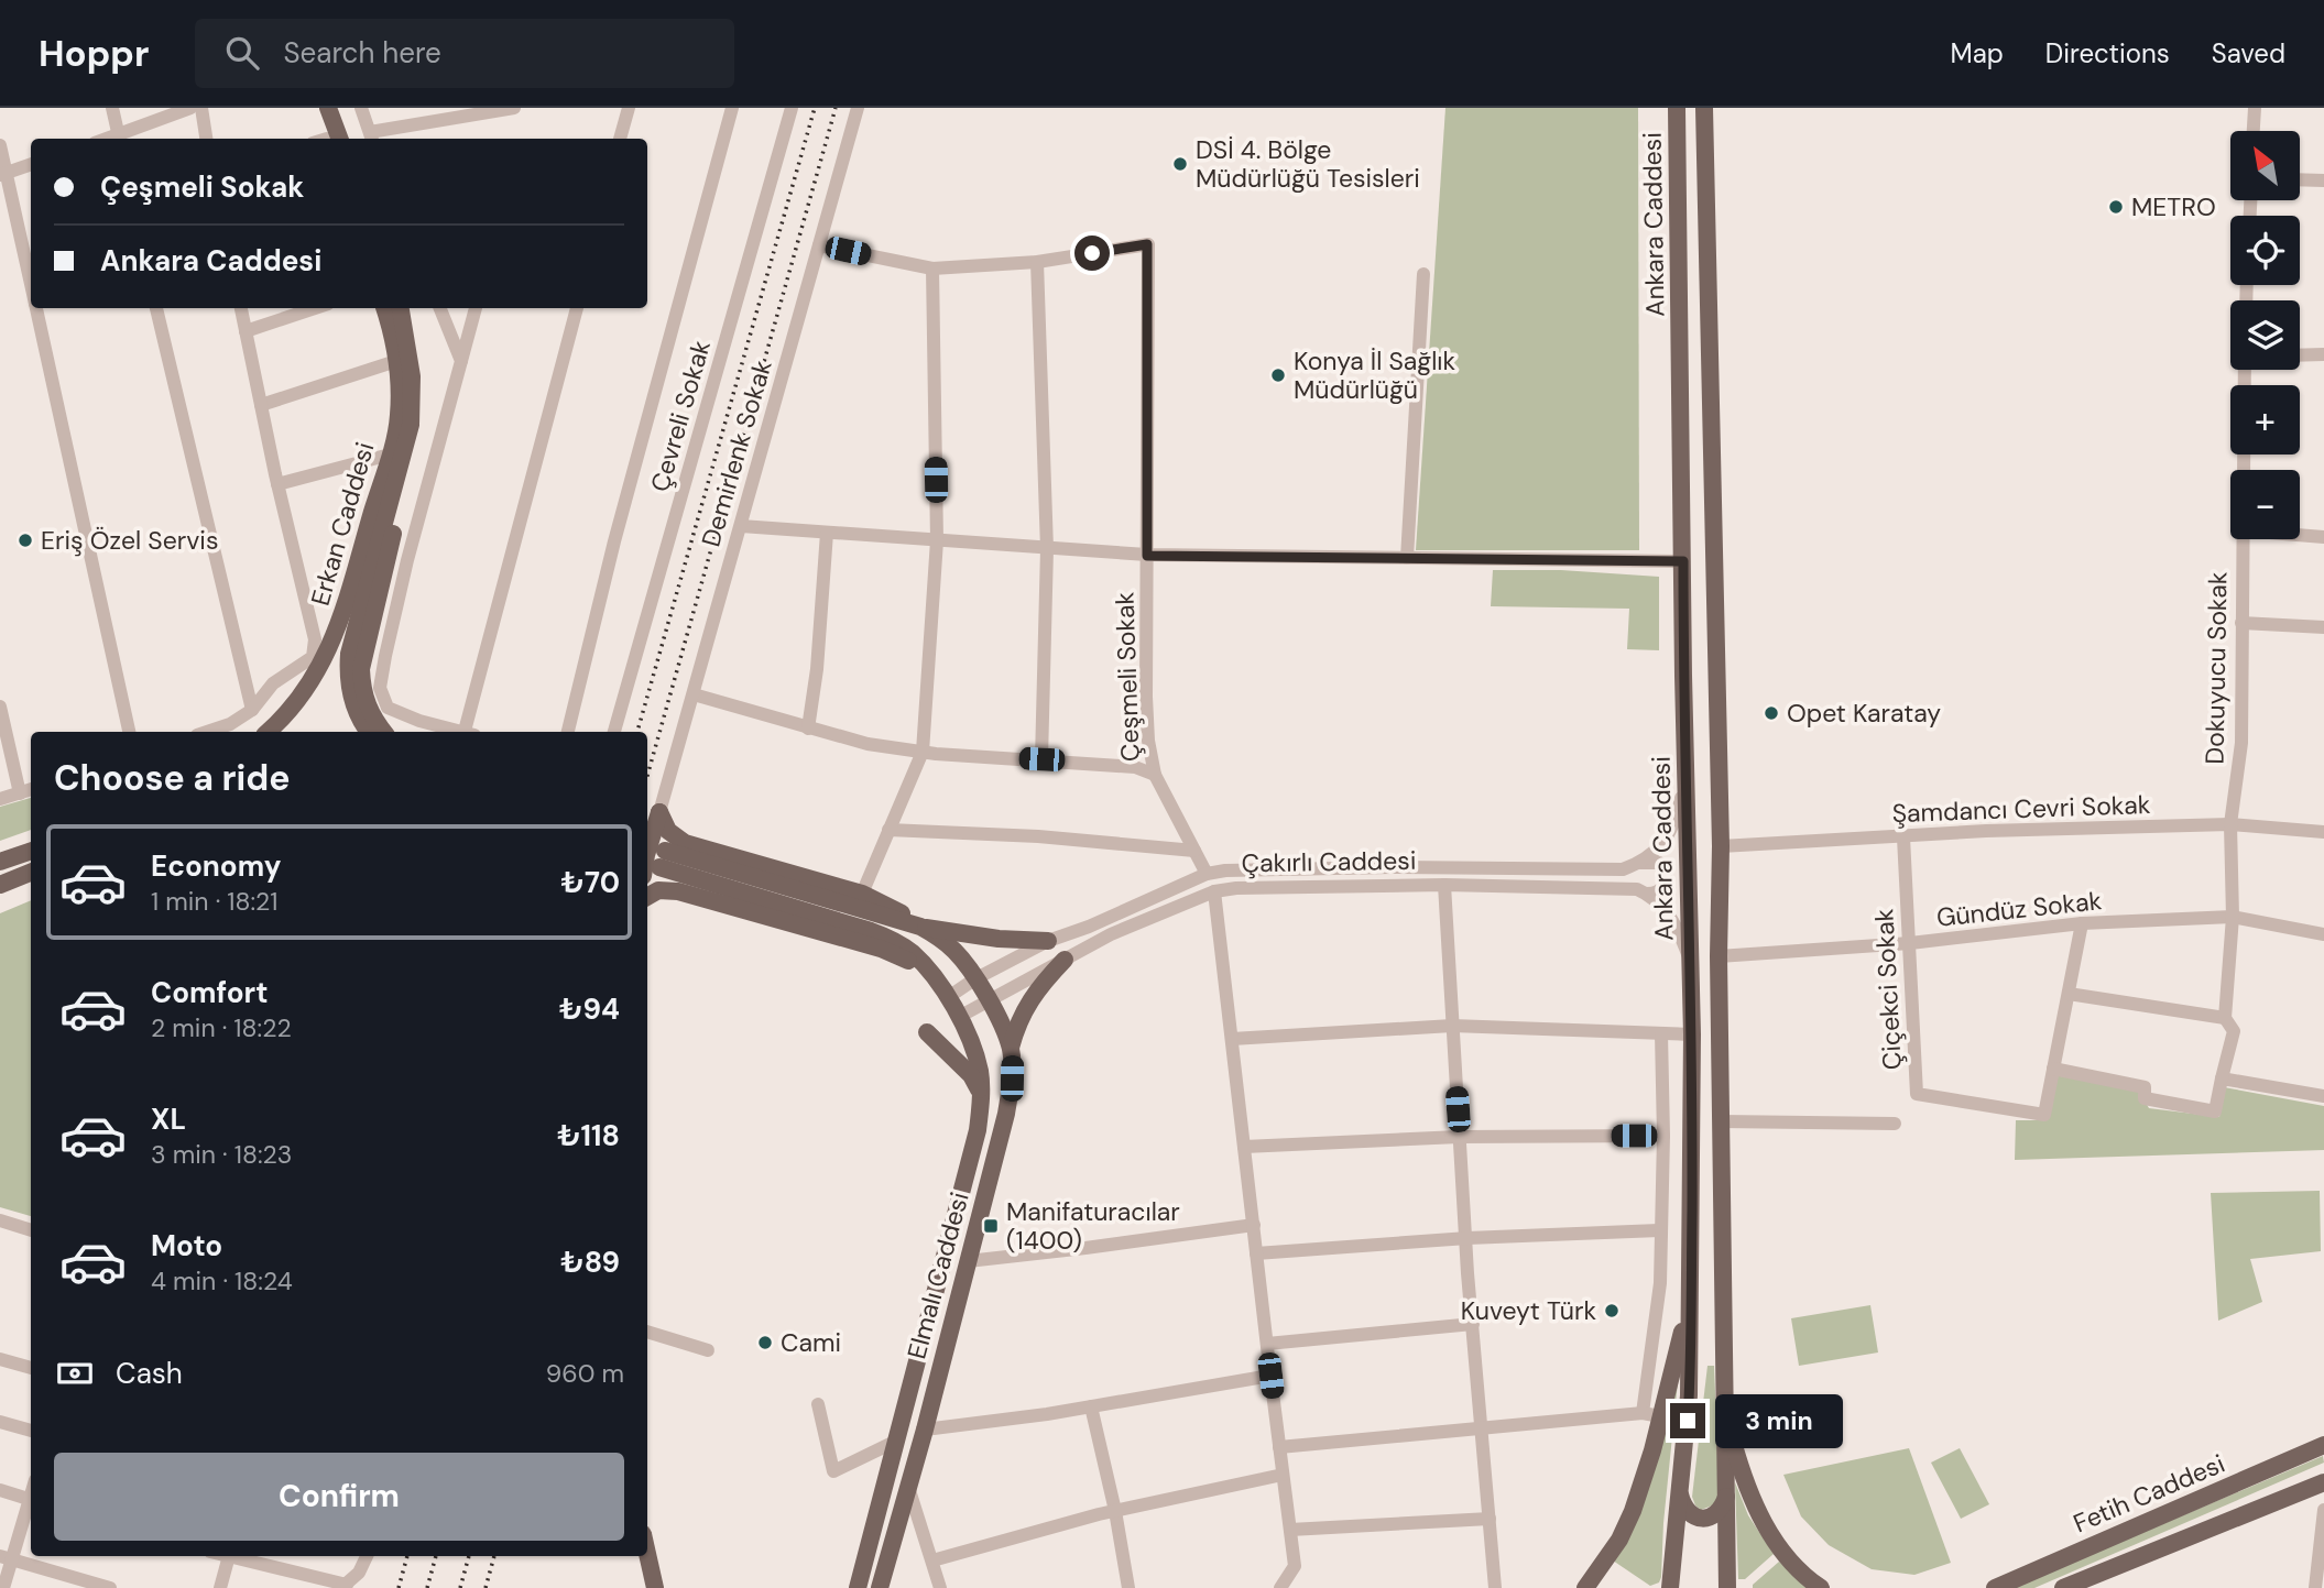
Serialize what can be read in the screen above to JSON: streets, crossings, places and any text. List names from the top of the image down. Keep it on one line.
{"streets":{"main road":["Ankara Caddesi","Erkan Caddesi","Elmalı Caddesi","Fetih Caddesi"],"street":["Çevreli Sokak","Demirlenk Sokak","Dokuyucu Sokak","Çeşmeli Sokak","Şamdancı Cevri Sokak","Çakırlı Caddesi","Gündüz Sokak","Çiçekci Sokak"]},"crossings":[["Demirlenk Sokak","Çeşmeli Sokak"],["Dokuyucu Sokak","Şamdancı Cevri Sokak"],["Dokuyucu Sokak","Gündüz Sokak"],["Dokuyucu Sokak","Çiçekci Sokak"],["Çeşmeli Sokak","Çakırlı Caddesi"],["Şamdancı Cevri Sokak","Çiçekci Sokak"],["Çakırlı Caddesi","Elmalı Caddesi"],["Gündüz Sokak","Çiçekci Sokak"]],"places":{"other":["DSİ 4. Bölge Müdürlüğü Tesisleri","METRO","Konya İl Sağlık Müdürlüğü","Eriş Özel Servis","Opet Karatay","Kuveyt Türk","Cami"],"transit":["Manifaturacılar (1400)"]},"north":"top left","page":{"header":"Hoppr","search":"Search here","nav":["Map","Directions","Saved"],"map_buttons":["+","−"],"banner":["Çeşmeli Sokak","Ankara Caddesi"],"heading":"Choose a ride","list":[{"name":"Economy","note":"1 min · 18:21","value":"₺70"},{"name":"Comfort","note":"2 min · 18:22","value":"₺94"},{"name":"XL","note":"3 min · 18:23","value":"₺118"},{"name":"Moto","note":"4 min · 18:24","value":"₺89"}],"pay":["Cash","960 m"],"bubble":"3 min","buttons":"Confirm"}}
